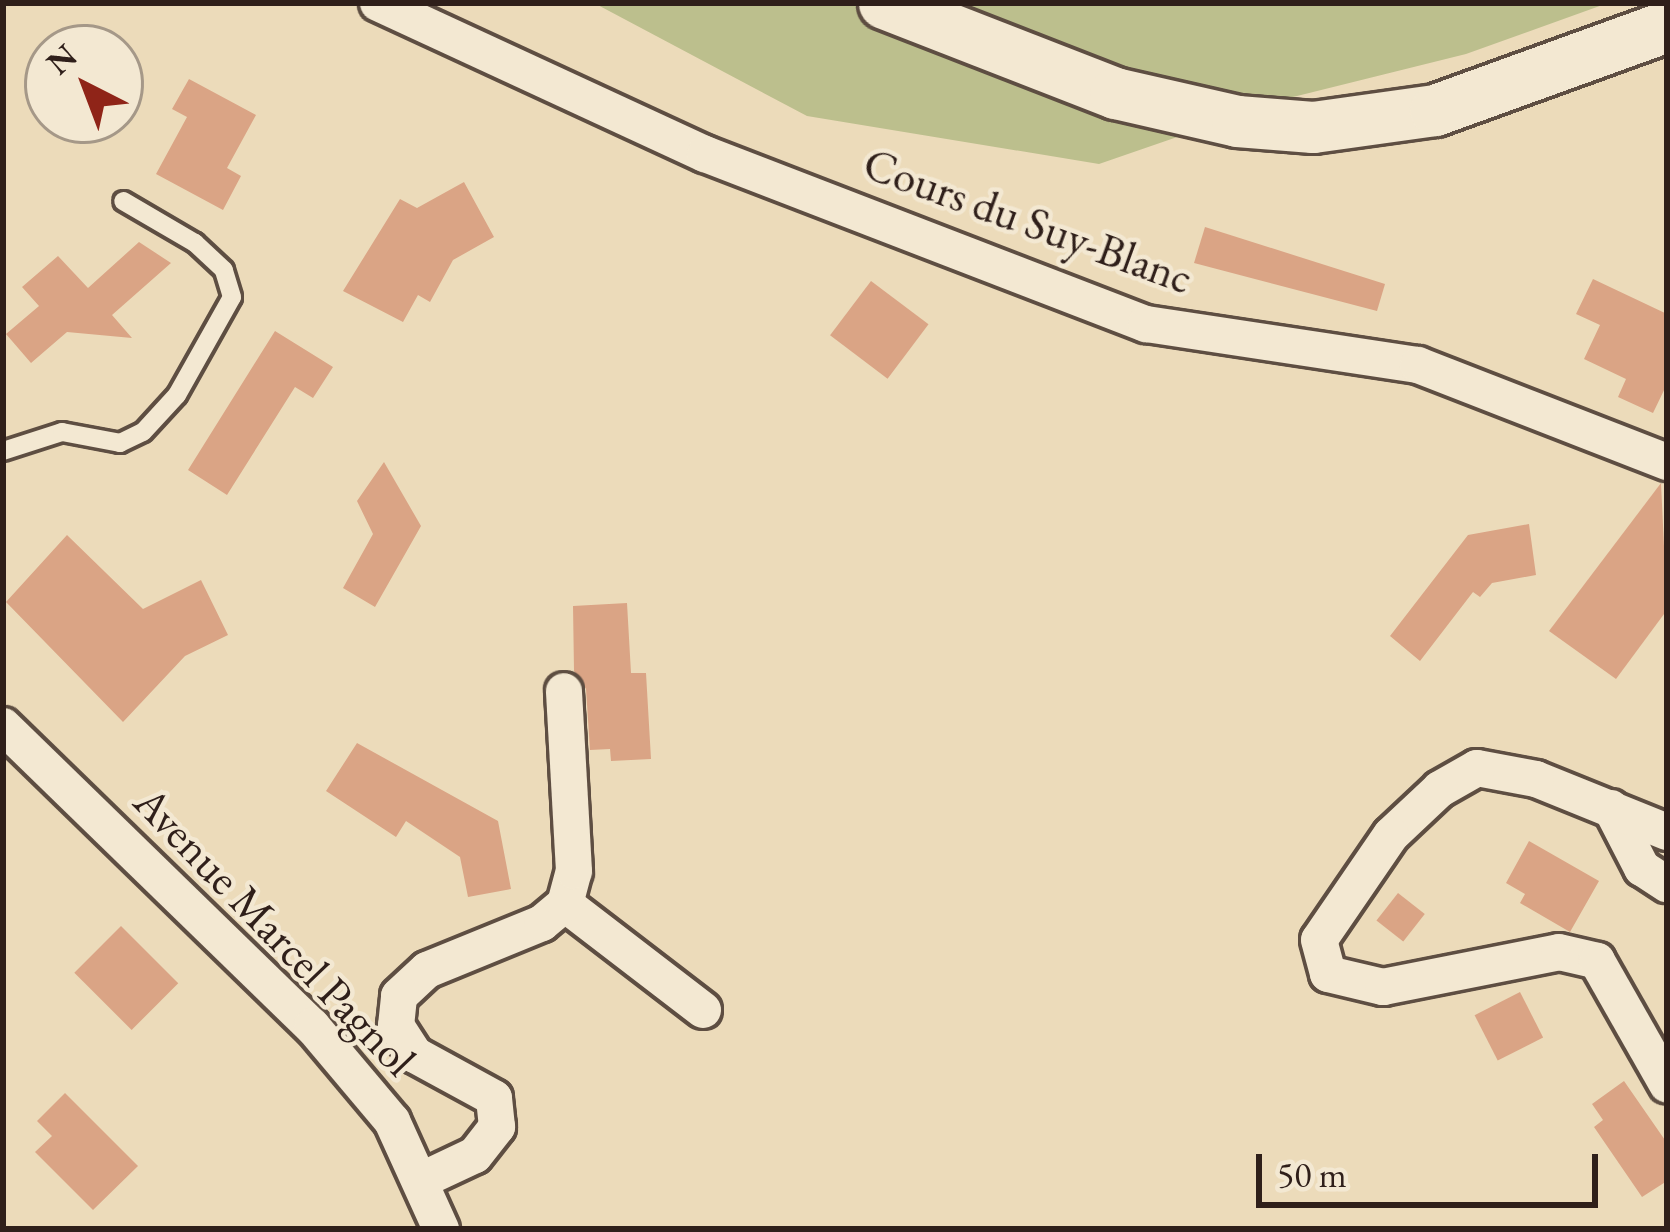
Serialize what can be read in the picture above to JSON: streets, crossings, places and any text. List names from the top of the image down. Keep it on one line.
{"streets":{"street":["Cours du Suy-Blanc","Avenue Marcel Pagnol"]},"scale_bar":"50 m","north":"top left"}
